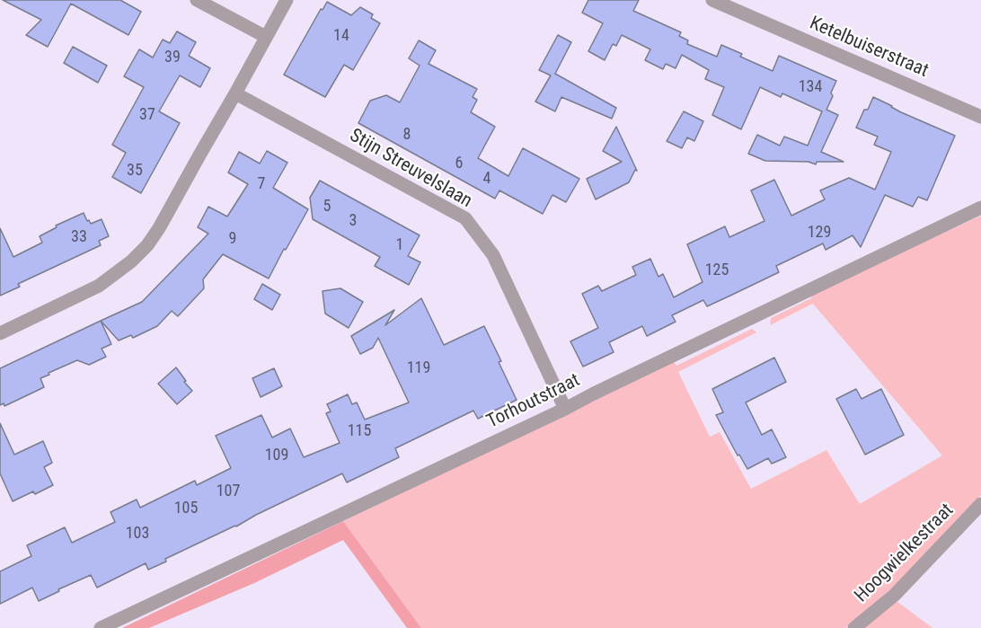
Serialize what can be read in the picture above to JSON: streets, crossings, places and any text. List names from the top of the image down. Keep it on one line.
{"streets":{"street":["Ketelbuiserstraat","Stijn Streuvelslaan","Torhoutstraat","Hoogwielkestraat"]},"crossings":[["Stijn Streuvelslaan","Torhoutstraat"]],"house_numbers":["14","39","134","37","8","6","35","4","7","5","3","129","33","9","1","125","119","115","109","107","105","103"]}
